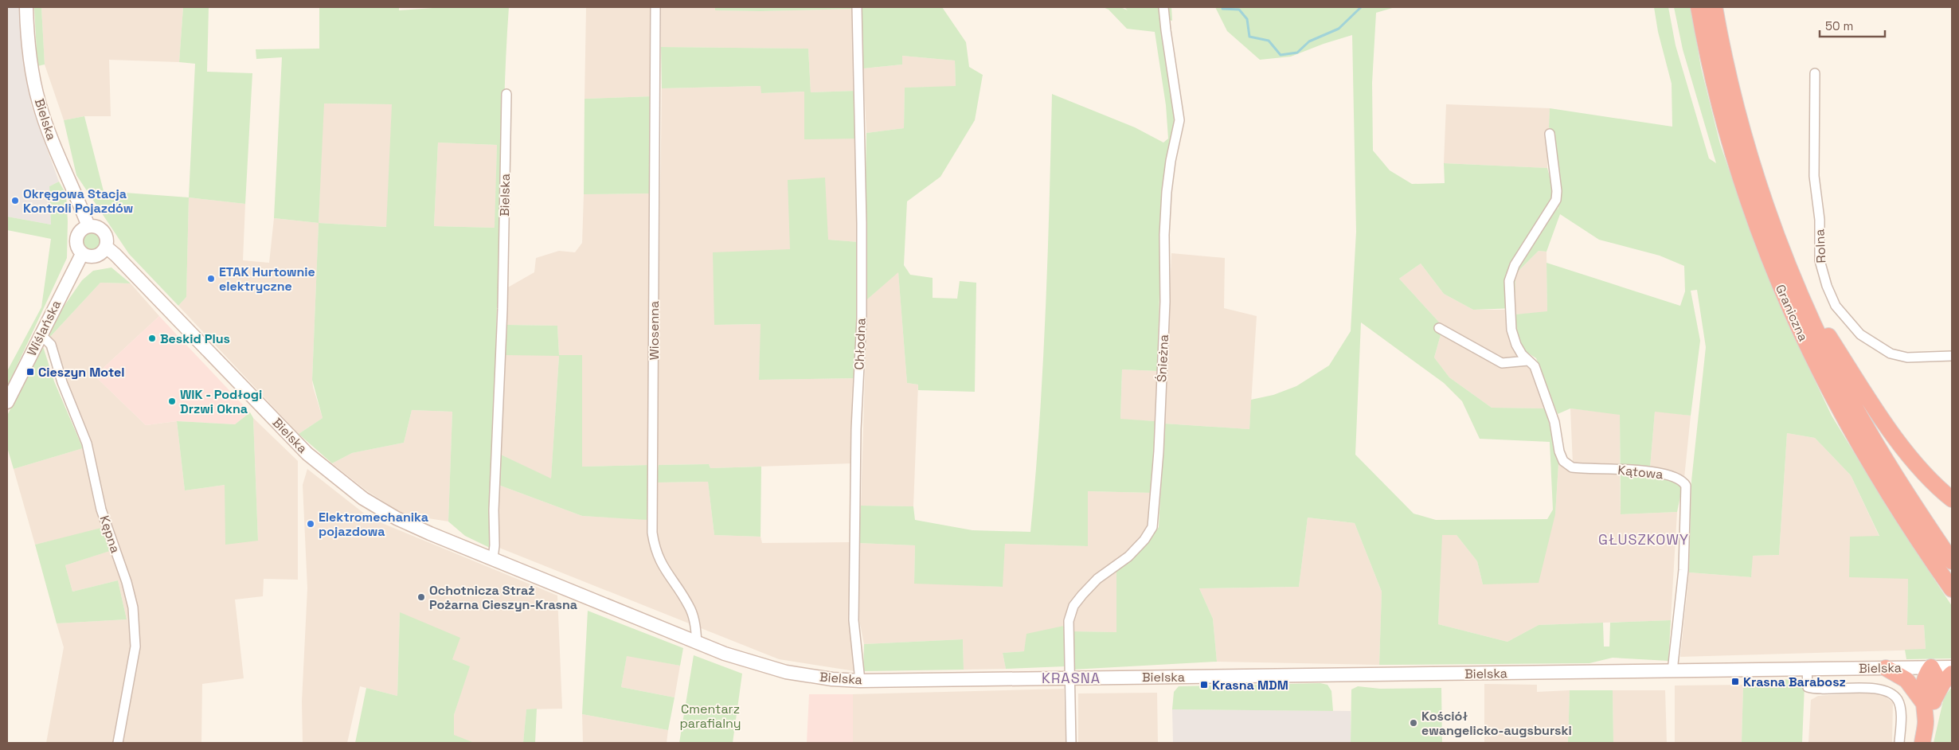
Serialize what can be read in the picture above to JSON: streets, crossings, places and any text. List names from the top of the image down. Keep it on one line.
{"streets":{"highway":["Graniczna"],"street":["Bielska","Rolna","Wiślańska","Wiosenna","Chłodna","Śnieżna","Kątowa","Kępna"]},"crossings":[["Bielska","Wiślańska"],["Bielska","Wiosenna"],["Bielska","Chłodna"],["Bielska","Śnieżna"],["Bielska","Kątowa"],["Wiślańska","Kępna"]],"districts":["GŁUSZKOWY","KRASNA"],"parks":["Cmentarz parafialny"],"places":{"other":["Okręgowa Stacja Kontroli Pojazdów","ETAK Hurtownie elektryczne","Beskid Plus","WIK - Podłogi Drzwi Okna","Elektromechanika pojazdowa","Ochotnicza Straż Pożarna Cieszyn-Krasna","Kościół ewangelicko-augsburski"],"transit":["Cieszyn Motel","Krasna Barabosz","Krasna MDM"]},"scale_bar":"50 m"}
